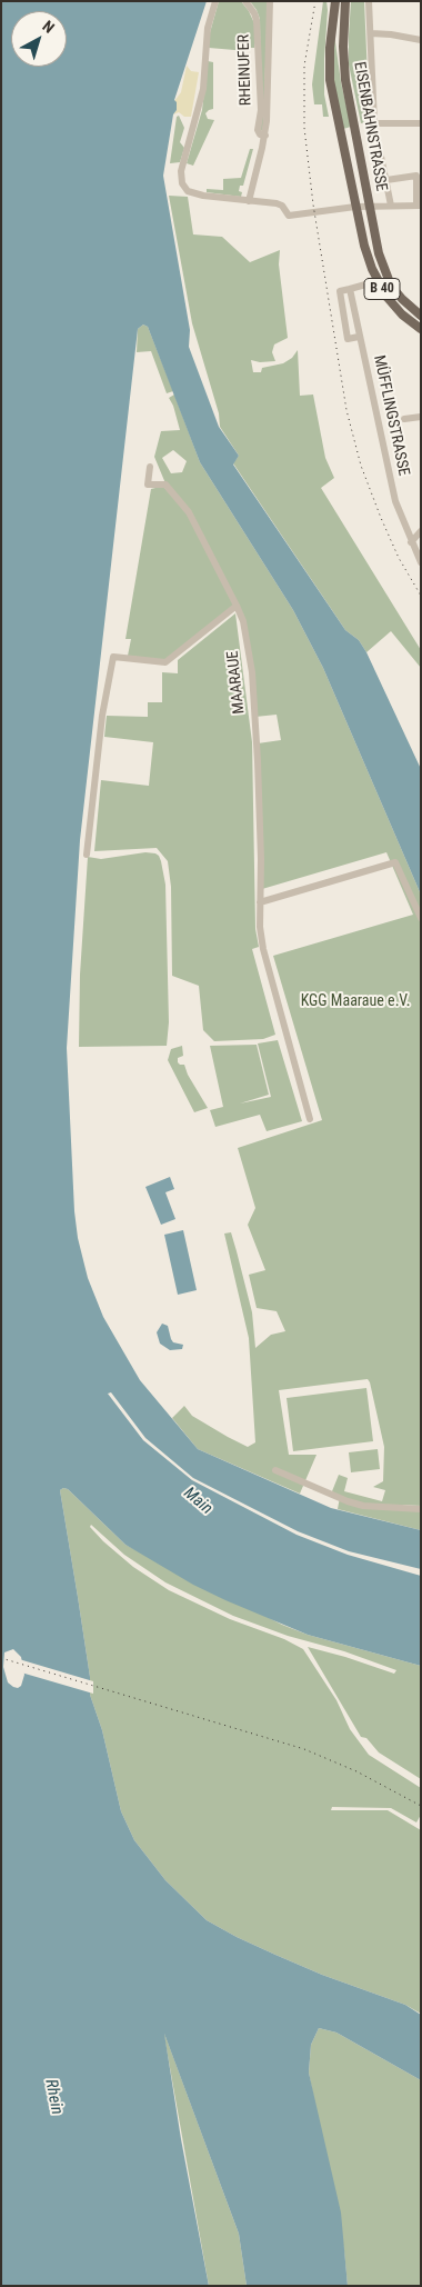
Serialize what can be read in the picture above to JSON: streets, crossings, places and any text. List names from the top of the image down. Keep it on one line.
{"streets":{"main road":["EISENBAHNSTRASSE","B 40"],"street":["RHEINUFER","MÜFFLINGSTRASSE","MAARAUE"]},"crossings":[["EISENBAHNSTRASSE","B 40"]],"water":["Main","Rhein"],"parks":["KGG Maaraue e.V."],"north":"top right"}
